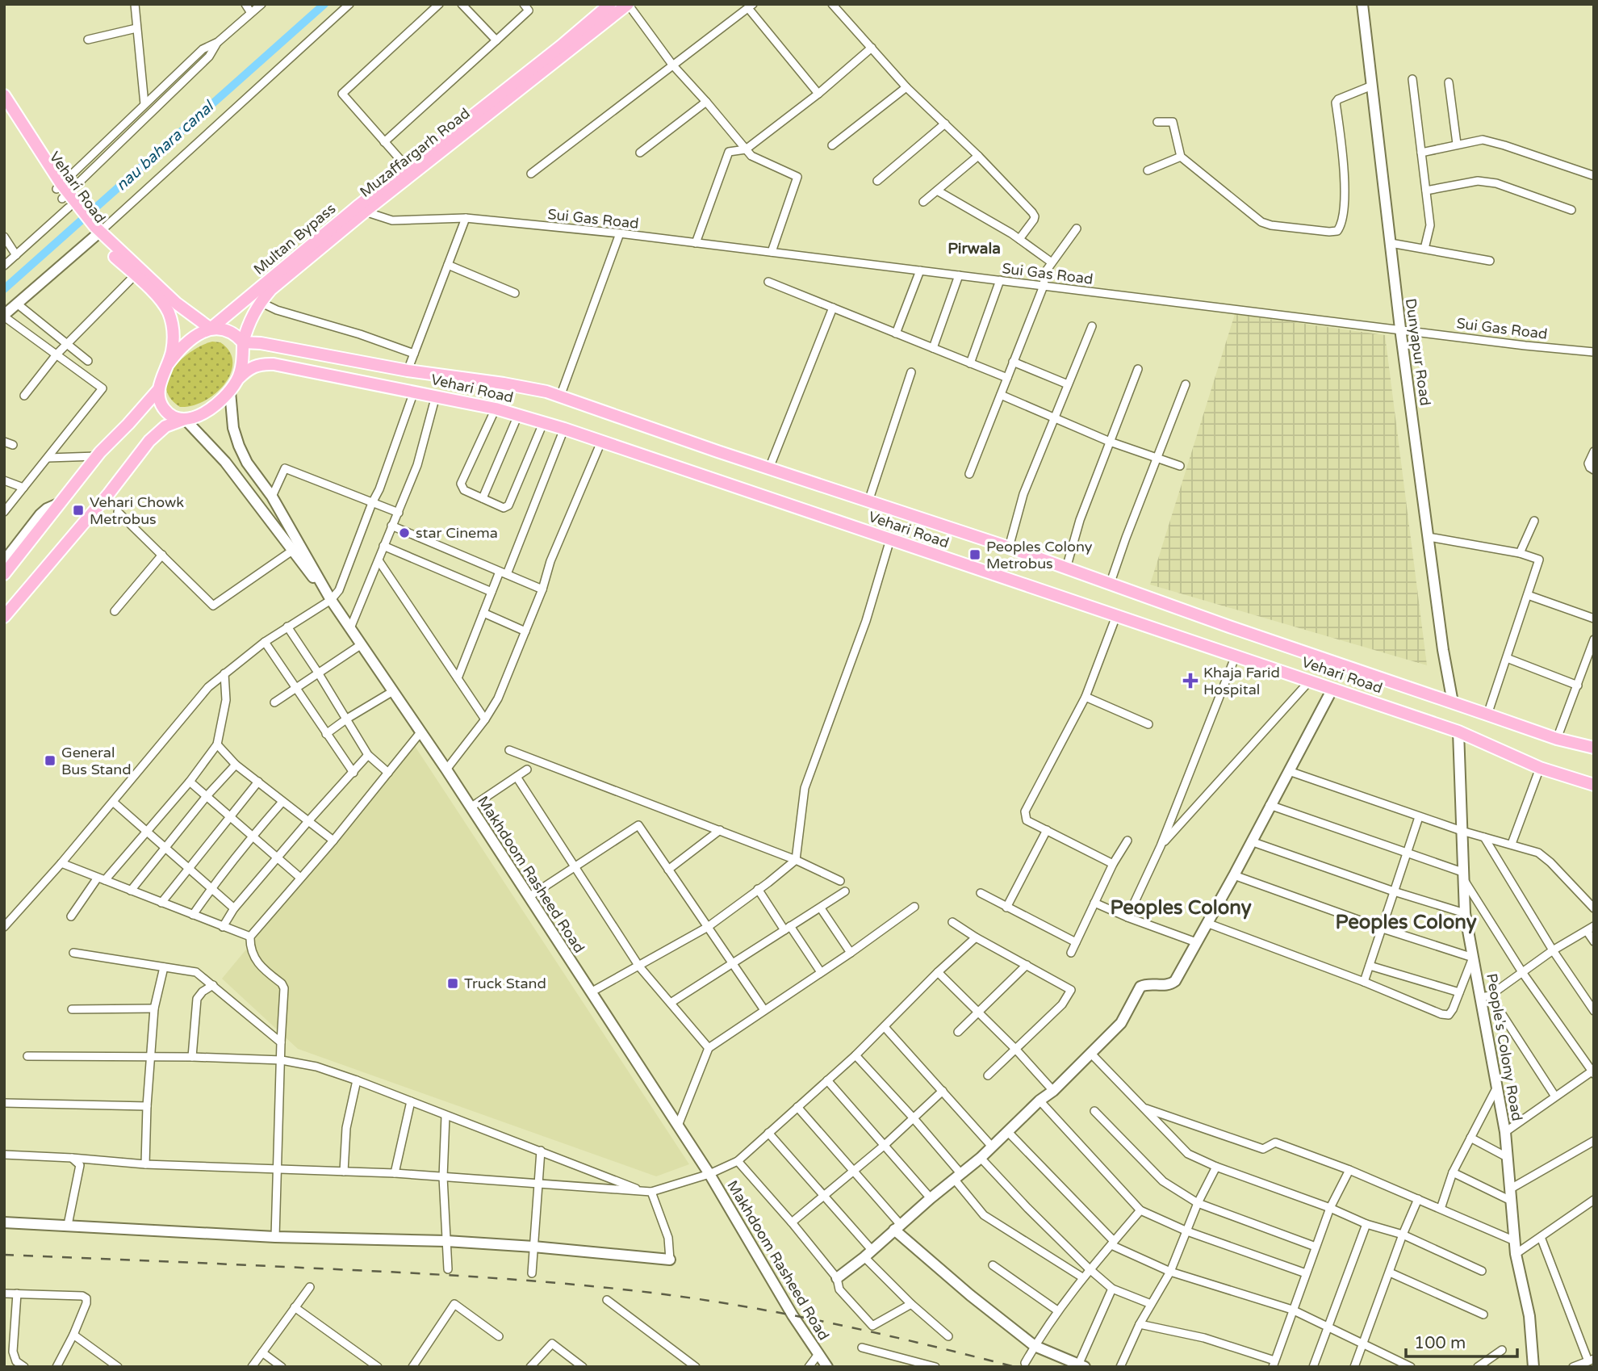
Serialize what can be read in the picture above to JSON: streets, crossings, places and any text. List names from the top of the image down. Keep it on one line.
{"streets":{"main road":["Muzaffargarh Road","Vehari Road","Multan Bypass"],"street":["Sui Gas Road","Dunyapur Road","Makhdoom Rasheed Road","People's Colony Road"]},"crossings":[["Muzaffargarh Road","Vehari Road"],["Muzaffargarh Road","Sui Gas Road"],["Muzaffargarh Road","Multan Bypass"],["Muzaffargarh Road","Makhdoom Rasheed Road"],["Vehari Road","Multan Bypass"],["Vehari Road","Dunyapur Road"],["Vehari Road","Makhdoom Rasheed Road"],["Vehari Road","People's Colony Road"],["Sui Gas Road","Dunyapur Road"],["Multan Bypass","Makhdoom Rasheed Road"]],"districts":["Pirwala","Peoples Colony","Peoples Colony"],"water":["nau bahara canal"],"places":{"transit":["Vehari Chowk Metrobus","Peoples Colony Metrobus","General Bus Stand","Truck Stand"],"other":["star Cinema"],"health":["Khaja Farid Hospital"]},"scale_bar":"100 m"}
